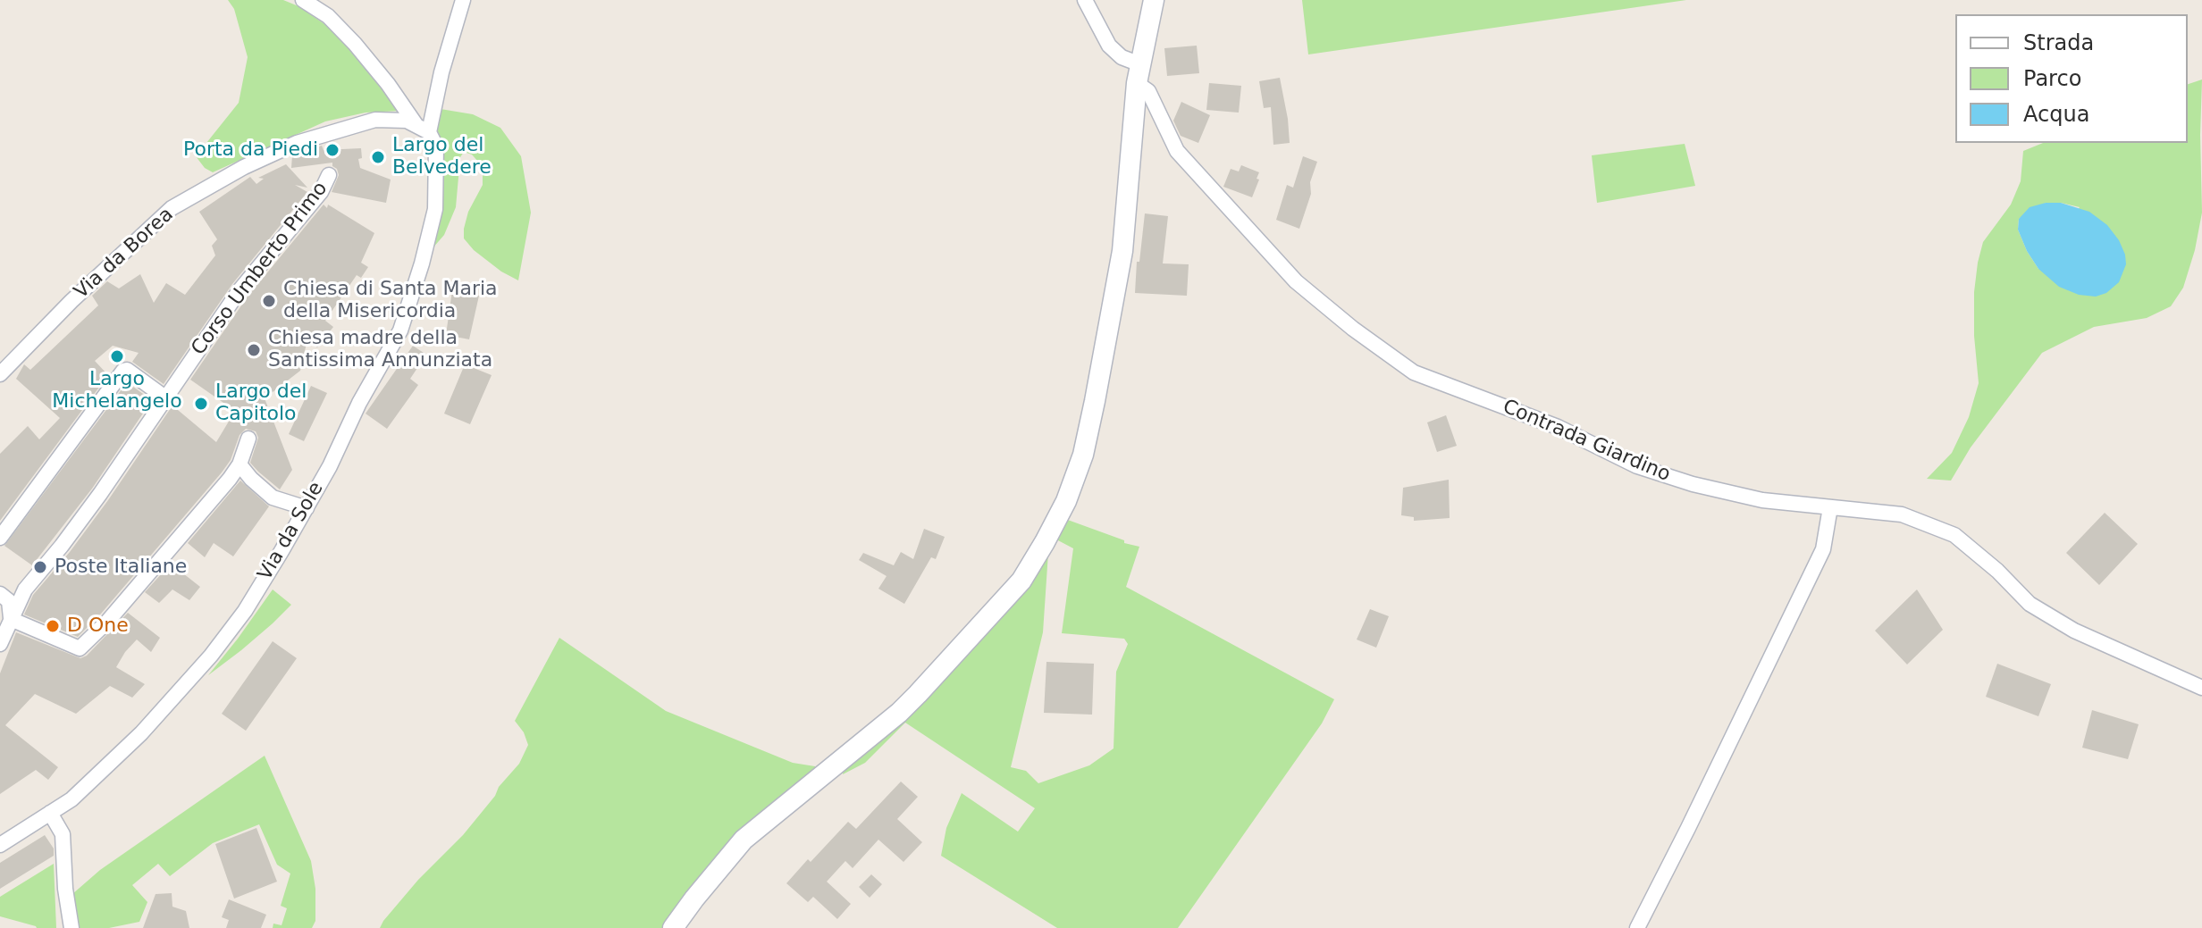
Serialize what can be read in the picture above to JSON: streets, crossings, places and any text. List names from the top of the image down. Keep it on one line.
{"streets":{"street":["Via da Borea","Corso Umberto Primo","Contrada Giardino","Via da Sole"]},"crossings":[["Via da Borea","Via da Sole"]],"places":["Porta da Piedi","Largo del Belvedere","Chiesa di Santa Maria della Misericordia","Chiesa madre della Santissima Annunziata","Largo Michelangelo","Largo del Capitolo","Poste Italiane","D One"],"legend":["Strada","Parco","Acqua"]}
